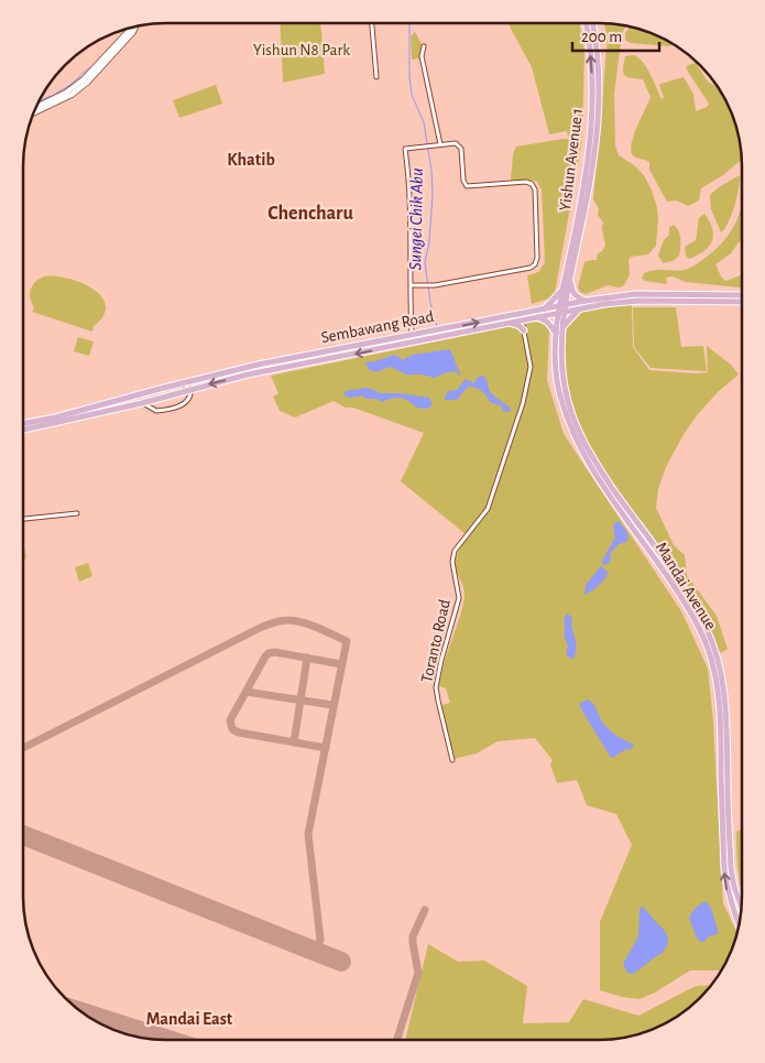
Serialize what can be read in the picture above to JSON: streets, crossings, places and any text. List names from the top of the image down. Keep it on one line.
{"streets":{"main road":["Yishun Avenue 1","Sembawang Road","Mandai Avenue"],"street":["Toranto Road"]},"crossings":[["Yishun Avenue 1","Sembawang Road"],["Yishun Avenue 1","Mandai Avenue"],["Sembawang Road","Mandai Avenue"],["Sembawang Road","Toranto Road"]],"districts":["Khatib","Chencharu","Mandai East"],"water":["Sungei Chik Abu"],"parks":["Yishun N8 Park"],"scale_bar":"200 m"}
